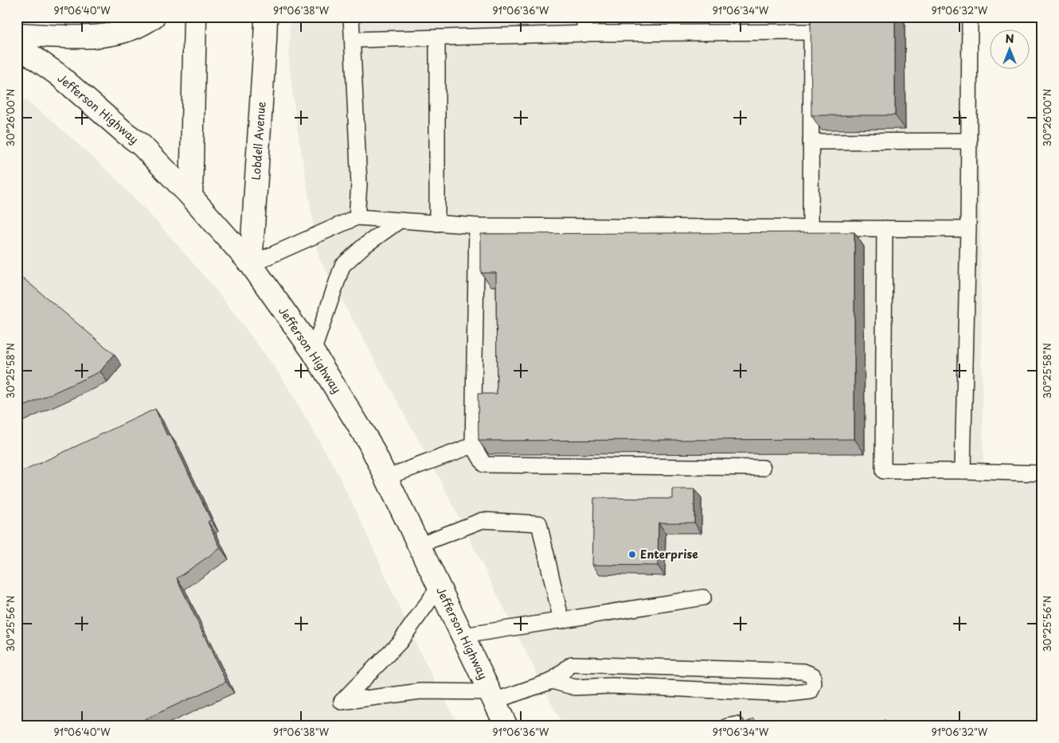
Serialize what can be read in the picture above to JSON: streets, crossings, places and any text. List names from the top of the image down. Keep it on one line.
{"streets":{"main road":["Jefferson Highway","Lobdell Avenue"]},"crossings":[["Jefferson Highway","Lobdell Avenue"]],"places":["Enterprise"],"north":"top","coordinates":["91°06'40\"W","91°06'38\"W","91°06'36\"W","91°06'34\"W","91°06'32\"W","30°26'00\"N","30°25'58\"N","30°25'56\"N"]}
